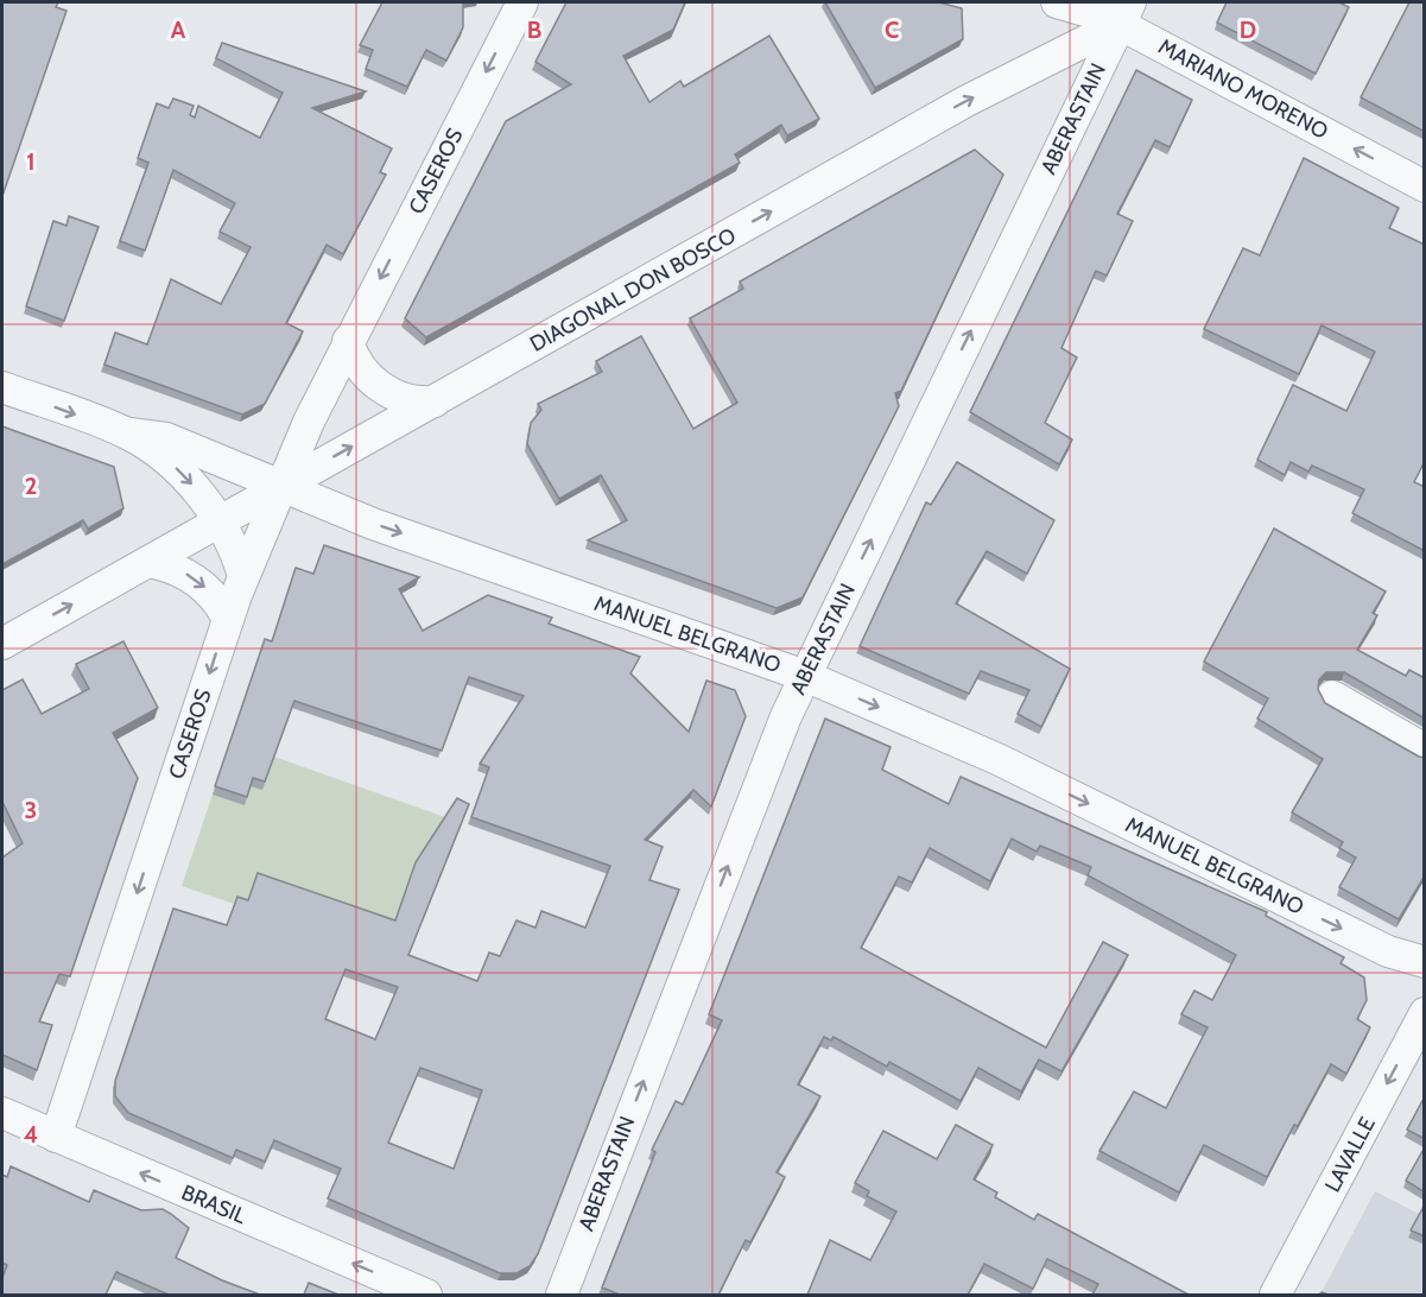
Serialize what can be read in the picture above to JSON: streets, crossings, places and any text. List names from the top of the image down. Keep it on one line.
{"streets":{"street":["MARIANO MORENO","ABERASTAIN","CASEROS","DIAGONAL DON BOSCO","MANUEL BELGRANO","LAVALLE","BRASIL"]},"crossings":[["MARIANO MORENO","ABERASTAIN"],["MARIANO MORENO","DIAGONAL DON BOSCO"],["ABERASTAIN","DIAGONAL DON BOSCO"],["ABERASTAIN","MANUEL BELGRANO"],["CASEROS","DIAGONAL DON BOSCO"],["CASEROS","MANUEL BELGRANO"],["CASEROS","BRASIL"],["DIAGONAL DON BOSCO","MANUEL BELGRANO"]],"one_way":["MARIANO MORENO","ABERASTAIN","CASEROS","DIAGONAL DON BOSCO","MANUEL BELGRANO","LAVALLE","BRASIL"],"grid":{"columns":["A","B","C","D"],"rows":["1","2","3","4"]}}
